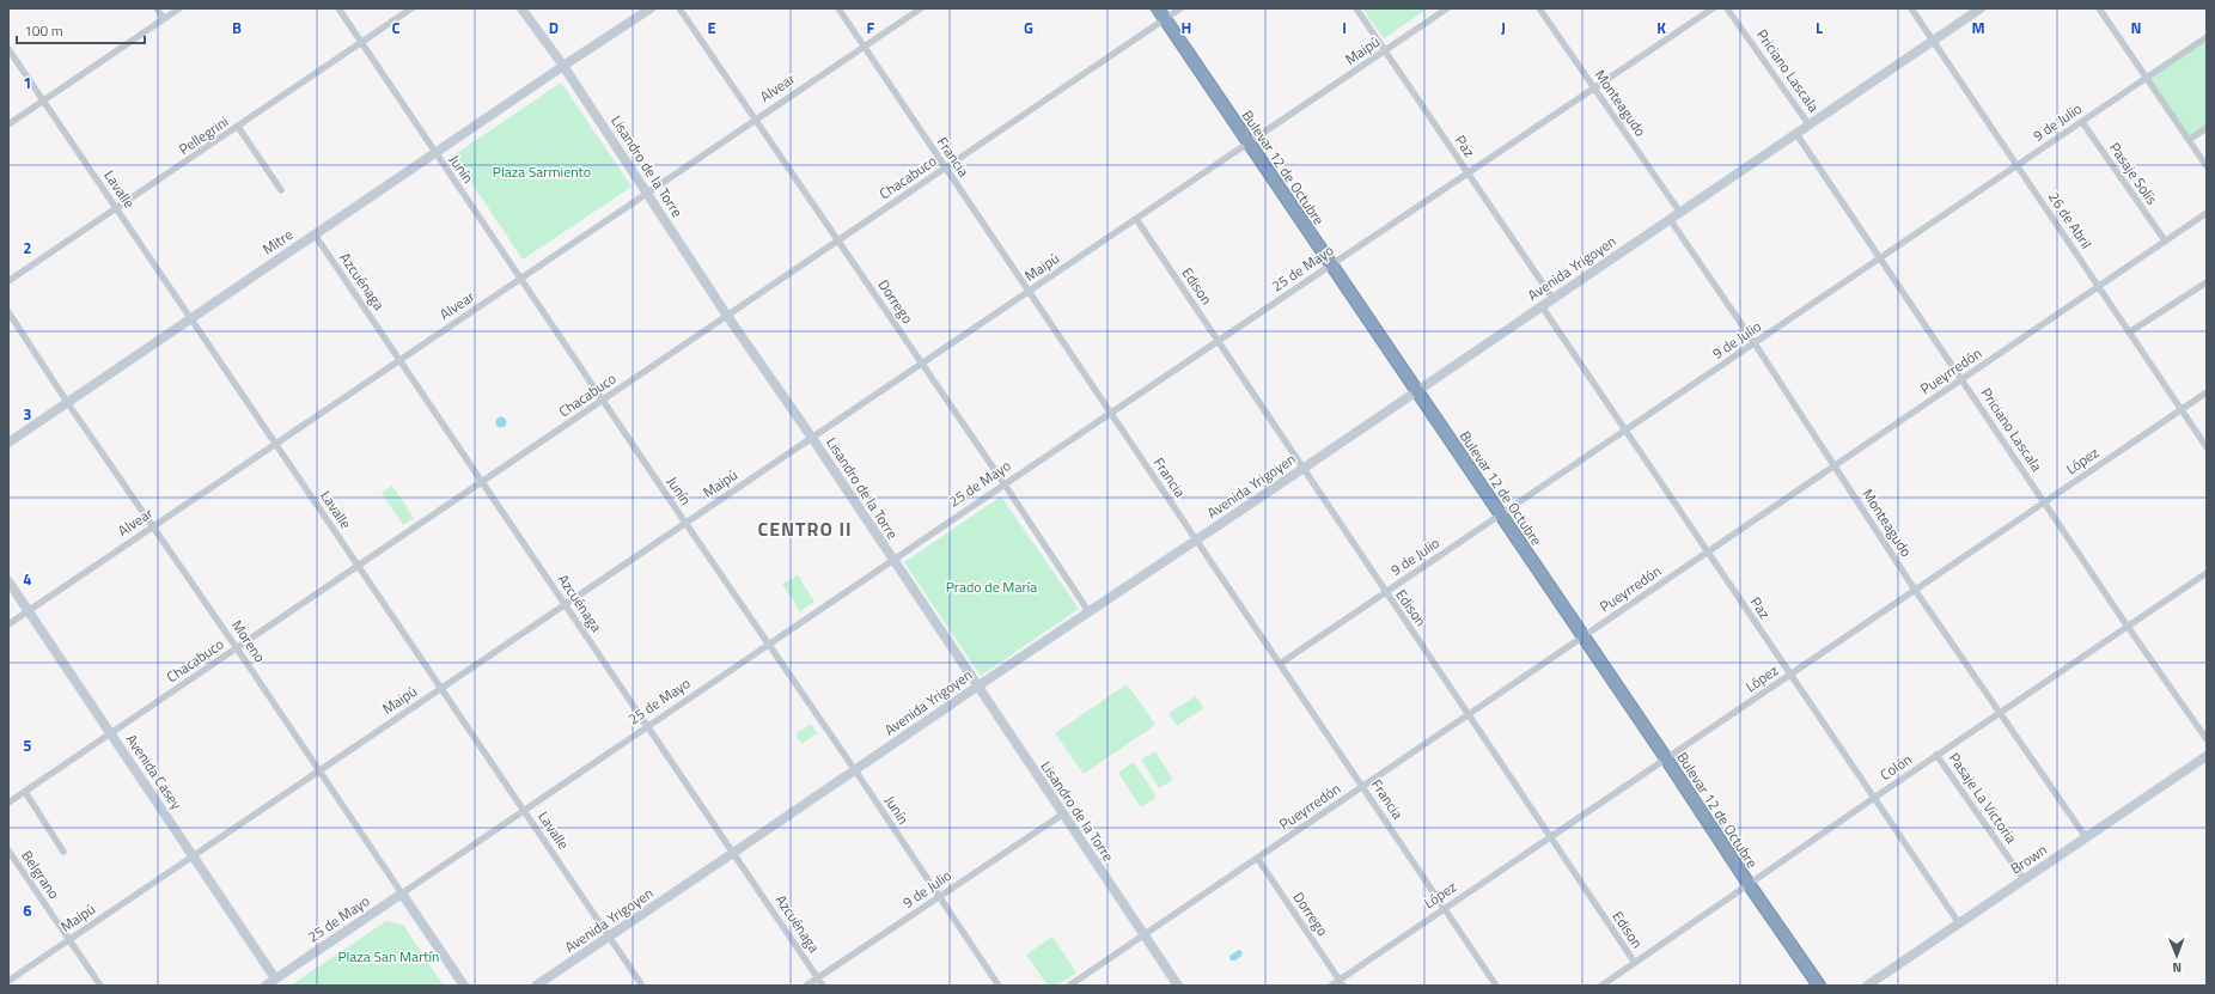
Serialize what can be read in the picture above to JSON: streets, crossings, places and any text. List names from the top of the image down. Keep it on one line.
{"streets":{"highway":["Bulevar 12 de Octubre"],"main road":["Lisandro de la Torre","Mitre","25 de Mayo","Avenida Yrigoyen","Moreno","Avenida Casey","Brown"],"street":["Maipú","Priciano Lascala","Alvear","Monteagudo","9 de Julio","Pellegrini","Paz","Francia","Junín","Pasaje Solís","Chacabuco","Lavalle","26 de Abril","Azcuénaga","Edison","Dorrego","Pueyrredón","López","Colón","Pasaje La Victoria","Belgrano"]},"crossings":[["Maipú","Paz"],["Maipú","Francia"],["Maipú","Lisandro de la Torre"],["Maipú","Bulevar 12 de Octubre"],["Maipú","Junín"],["Maipú","Lavalle"],["Maipú","Azcuénaga"],["Maipú","Edison"],["Maipú","Dorrego"],["Maipú","Moreno"],["Maipú","Avenida Casey"],["Maipú","Belgrano"],["Priciano Lascala","9 de Julio"],["Priciano Lascala","Avenida Yrigoyen"],["Priciano Lascala","Pueyrredón"],["Priciano Lascala","López"],["Priciano Lascala","Colón"],["Alvear","Francia"],["Alvear","Lisandro de la Torre"],["Alvear","Junín"],["Alvear","Lavalle"],["Alvear","Azcuénaga"],["Alvear","Dorrego"],["Alvear","Moreno"],["Alvear","Avenida Casey"],["Monteagudo","9 de Julio"],["Monteagudo","25 de Mayo"],["Monteagudo","Avenida Yrigoyen"],["Monteagudo","Pueyrredón"],["Monteagudo","López"],["Monteagudo","Colón"],["Monteagudo","Brown"],["9 de Julio","Paz"],["9 de Julio","Francia"],["9 de Julio","Lisandro de la Torre"],["9 de Julio","Bulevar 12 de Octubre"],["9 de Julio","Junín"],["9 de Julio","Pasaje Solís"],["9 de Julio","26 de Abril"],["9 de Julio","Azcuénaga"],["9 de Julio","Edison"],["Pellegrini","Junín"],["Pellegrini","Lavalle"],["Paz","25 de Mayo"],["Paz","Avenida Yrigoyen"],["Paz","Pueyrredón"],["Paz","López"],["Paz","Colón"],["Paz","Brown"],["Francia","Chacabuco"],["Francia","25 de Mayo"],["Francia","Avenida Yrigoyen"],["Francia","Pueyrredón"],["Francia","López"],["Lisandro de la Torre","Chacabuco"],["Lisandro de la Torre","Mitre"],["Lisandro de la Torre","25 de Mayo"],["Lisandro de la Torre","Avenida Yrigoyen"],["Lisandro de la Torre","Pueyrredón"],["Bulevar 12 de Octubre","Chacabuco"],["Bulevar 12 de Octubre","25 de Mayo"],["Bulevar 12 de Octubre","Avenida Yrigoyen"],["Bulevar 12 de Octubre","Pueyrredón"],["Bulevar 12 de Octubre","López"],["Bulevar 12 de Octubre","Colón"],["Junín","Chacabuco"],["Junín","Mitre"],["Junín","25 de Mayo"],["Junín","Avenida Yrigoyen"],["Pasaje Solís","Pueyrredón"],["Chacabuco","Lavalle"],["Chacabuco","Azcuénaga"],["Chacabuco","Dorrego"],["Chacabuco","Moreno"],["Chacabuco","Avenida Casey"],["Lavalle","Mitre"],["Lavalle","25 de Mayo"],["Lavalle","Avenida Yrigoyen"],["26 de Abril","Avenida Yrigoyen"],["26 de Abril","Pueyrredón"],["26 de Abril","López"],["Mitre","Azcuénaga"],["Mitre","Moreno"],["25 de Mayo","Azcuénaga"],["25 de Mayo","Edison"],["25 de Mayo","Dorrego"],["25 de Mayo","Moreno"],["25 de Mayo","Avenida Casey"],["Avenida Yrigoyen","Azcuénaga"],["Avenida Yrigoyen","Edison"],["Avenida Yrigoyen","Dorrego"],["Edison","Pueyrredón"],["Edison","López"],["Edison","Colón"],["Dorrego","Pueyrredón"],["Dorrego","López"],["Colón","Pasaje La Victoria"],["Pasaje La Victoria","Brown"]],"districts":["CENTRO II"],"parks":["Plaza Sarmiento","Prado de María","Plaza San Martín"],"scale_bar":"100 m","north":"bottom","grid":{"columns":["B","C","D","E","F","G","H","I","J","K","L","M","N"],"rows":["1","2","3","4","5","6"]}}
